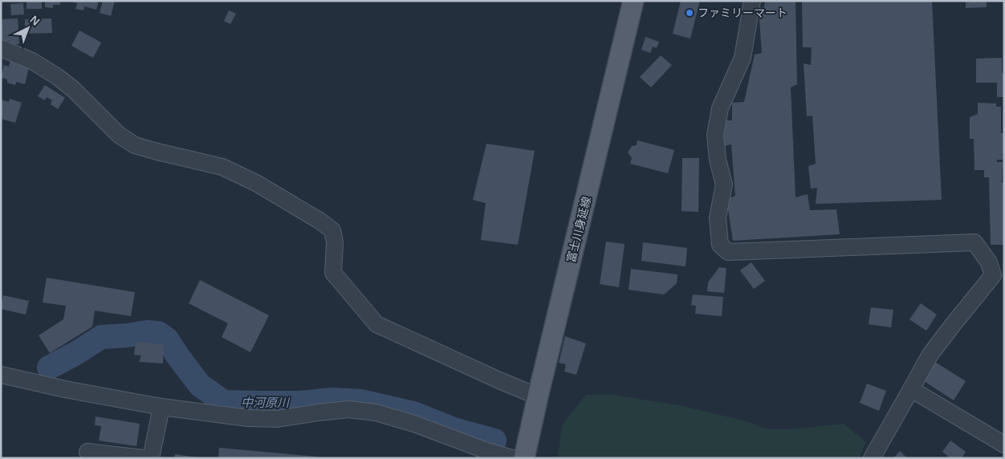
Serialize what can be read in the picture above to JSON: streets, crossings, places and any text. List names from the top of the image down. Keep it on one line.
{"streets":{"main road":["富士川身延線"]},"water":["中河原川"],"places":["ファミリーマート"],"north":"top right"}
